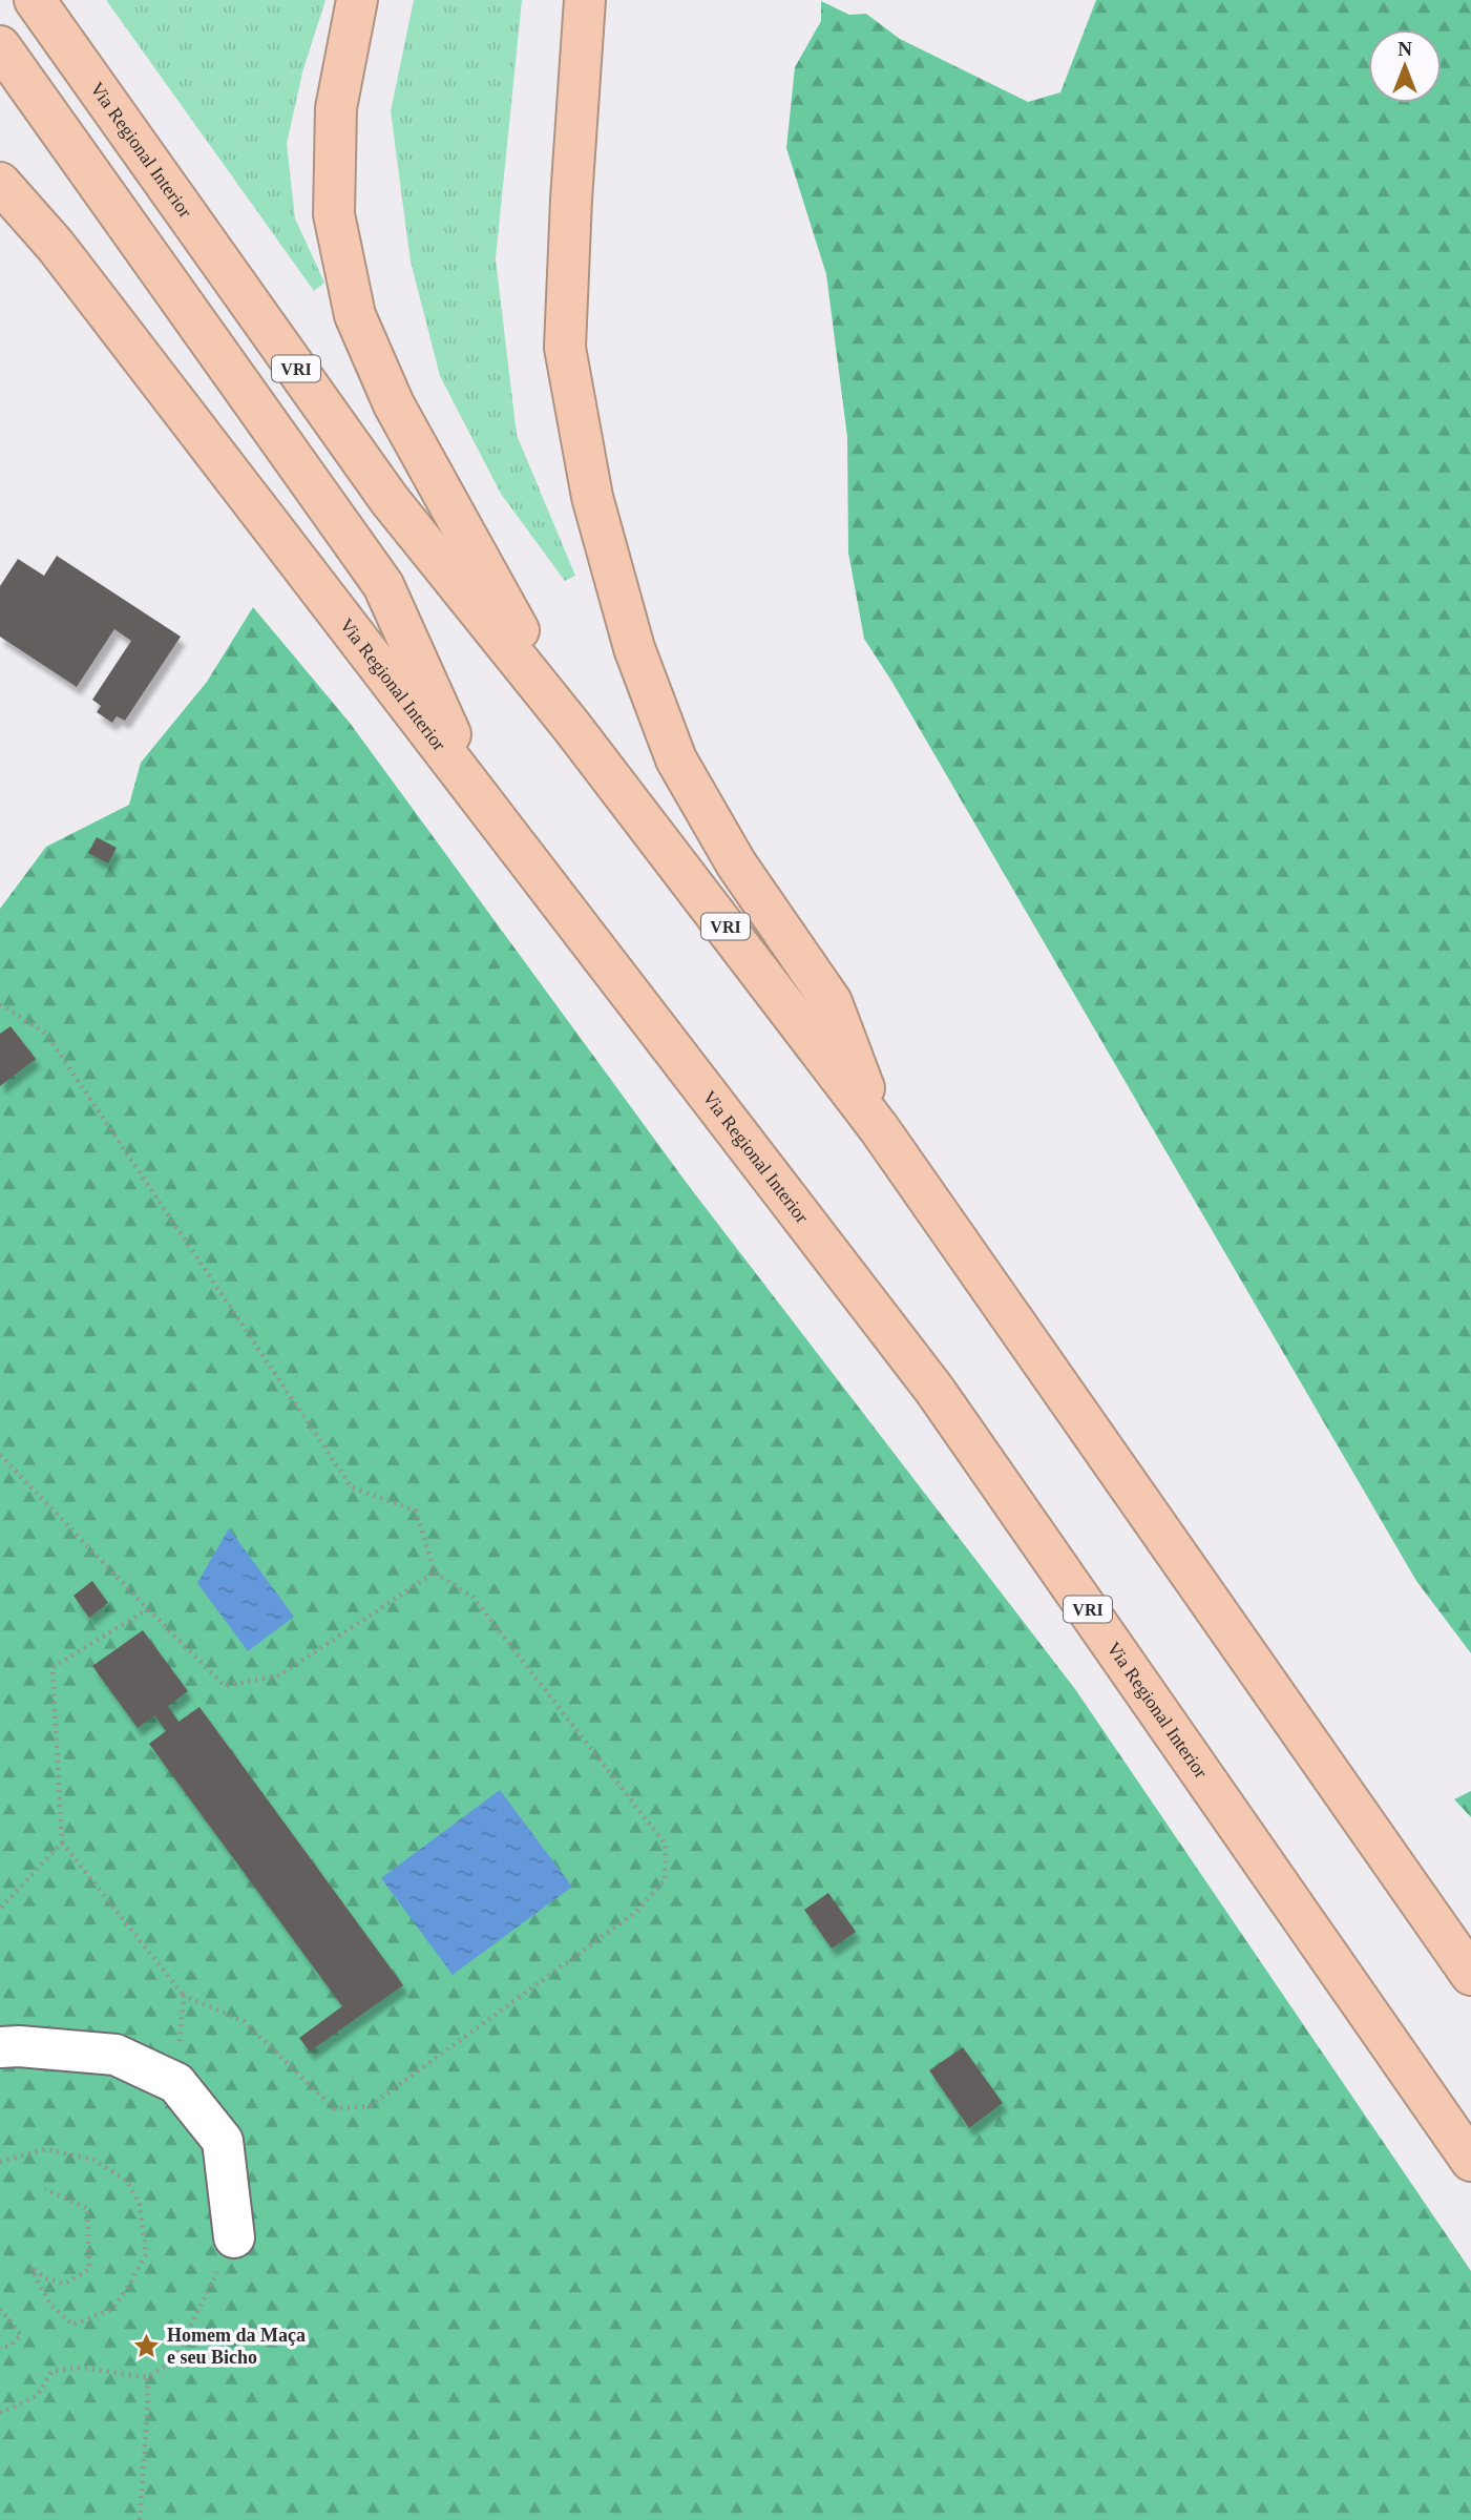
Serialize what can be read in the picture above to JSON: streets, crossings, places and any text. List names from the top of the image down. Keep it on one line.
{"streets":{"highway":["Via Regional Interior","VRI"]},"places":{"place":["Homem da Maça e seu Bicho"]},"north":"top"}
